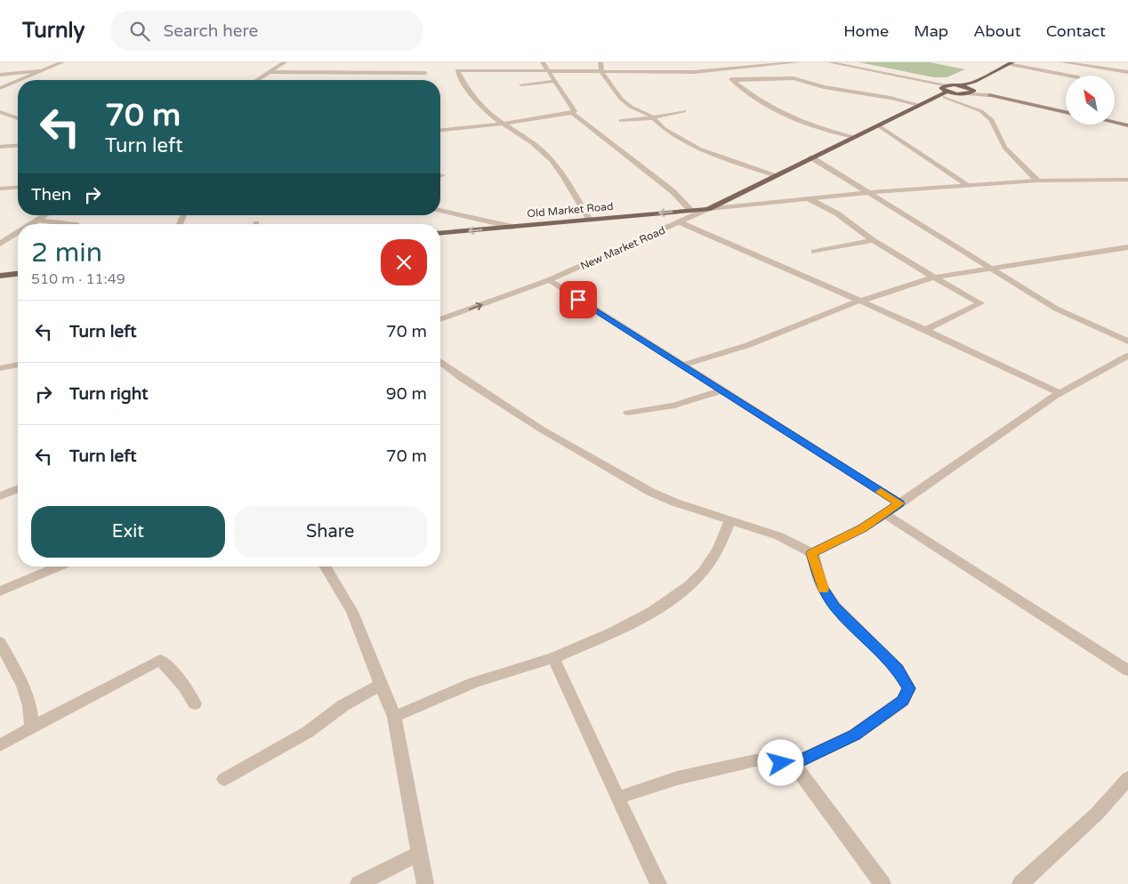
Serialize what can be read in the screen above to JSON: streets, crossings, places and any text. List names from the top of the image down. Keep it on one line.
{"streets":{"main road":["Old Market Road"],"street":["New Market Road"]},"crossings":[["Old Market Road","New Market Road"]],"one_way":["Old Market Road"],"north":"top left","page":{"header":"Turnly","search":"Search here","nav":["Home","Map","About","Contact"],"turn":["70 m","Turn left"],"then":"Then","heading":["2 min","510 m · 11:49"],"list":[{"name":"Turn left","value":"70 m"},{"name":"Turn right","value":"90 m"},{"name":"Turn left","value":"70 m"}],"buttons":["Exit","Share"]}}
